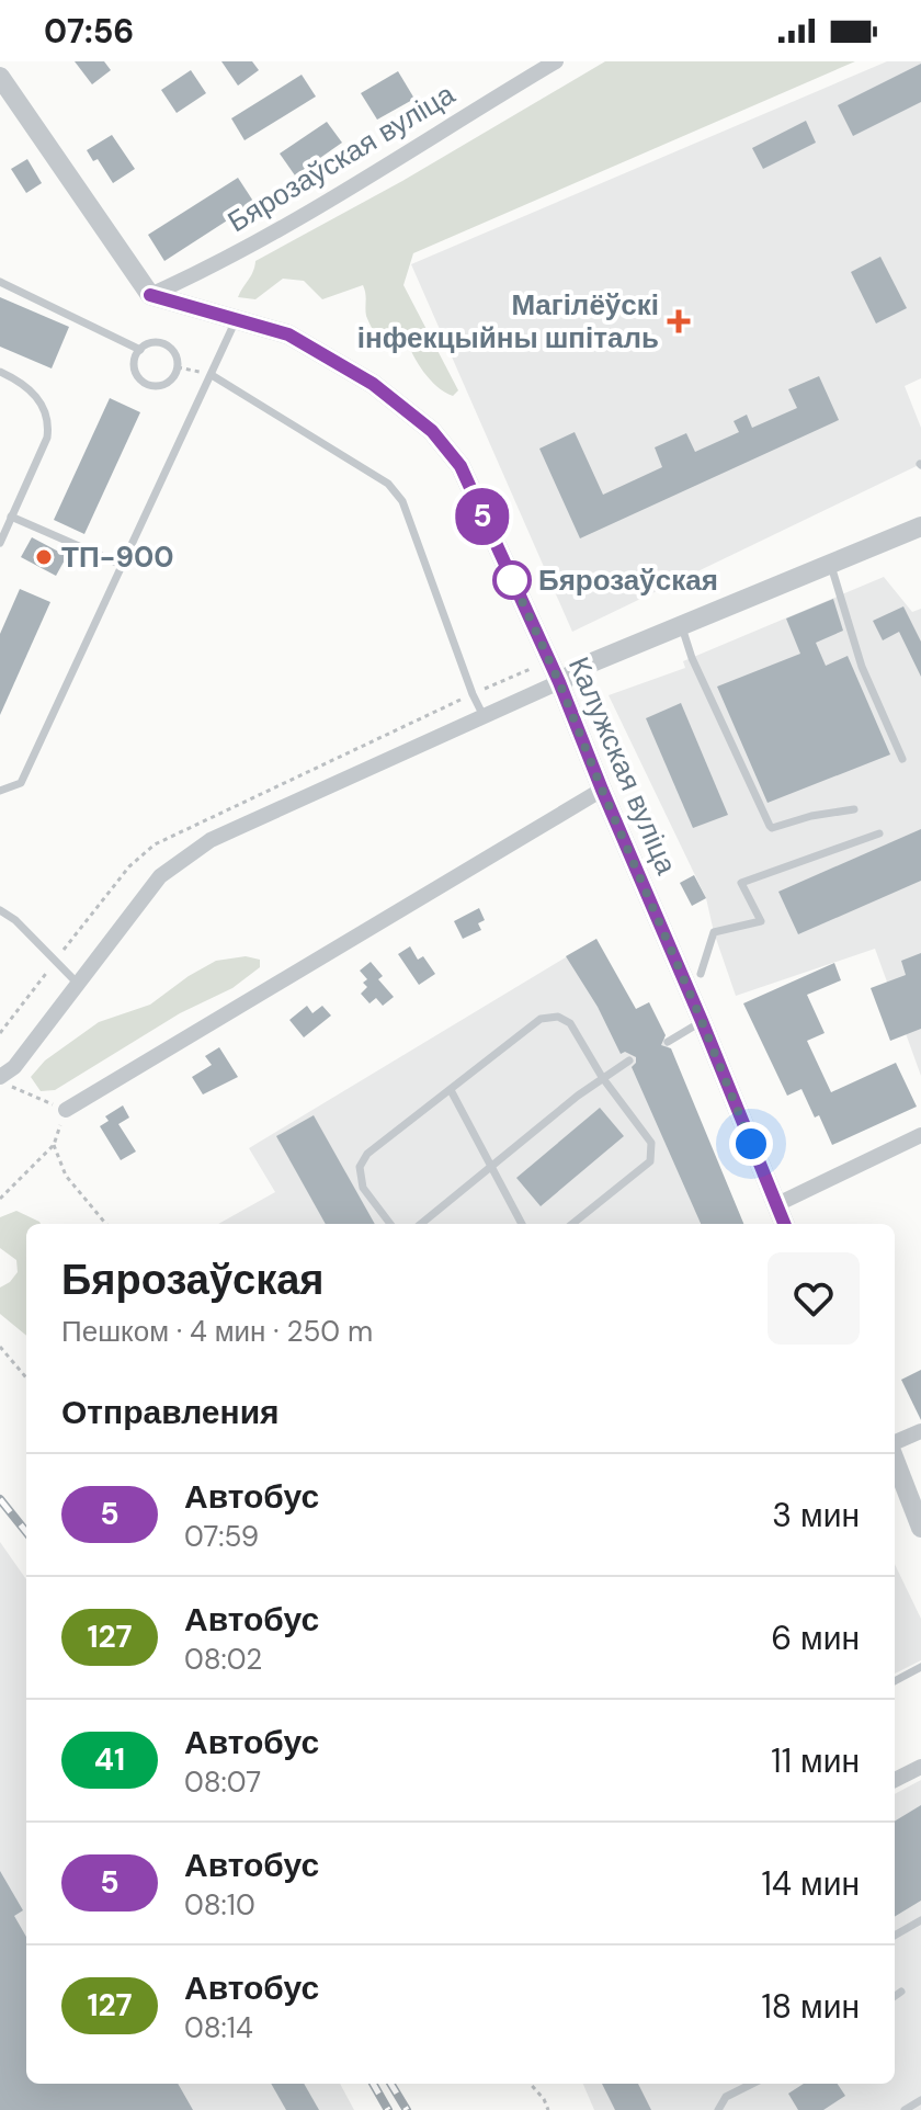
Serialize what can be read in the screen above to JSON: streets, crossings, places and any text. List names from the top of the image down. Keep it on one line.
{"streets":{"street":["Бярозаўская вуліца","Калужская вуліца"]},"crossings":[["Бярозаўская вуліца","Калужская вуліца"]],"places":{"health":["Магілёўскі інфекцыйны шпіталь"],"other":["ТП-900","Бярозаўская"]},"lines":["bus line 5"],"page":{"status":"07:56","on_map":"5","heading":[["Бярозаўская","Пешком · 4 мин · 250 m"],"Отправления"],"list":[{"mark":"5","name":"Автобус","note":"07:59","value":"3 мин"},{"mark":"127","name":"Автобус","note":"08:02","value":"6 мин"},{"mark":"41","name":"Автобус","note":"08:07","value":"11 мин"},{"mark":"5","name":"Автобус","note":"08:10","value":"14 мин"},{"mark":"127","name":"Автобус","note":"08:14","value":"18 мин"}]}}
